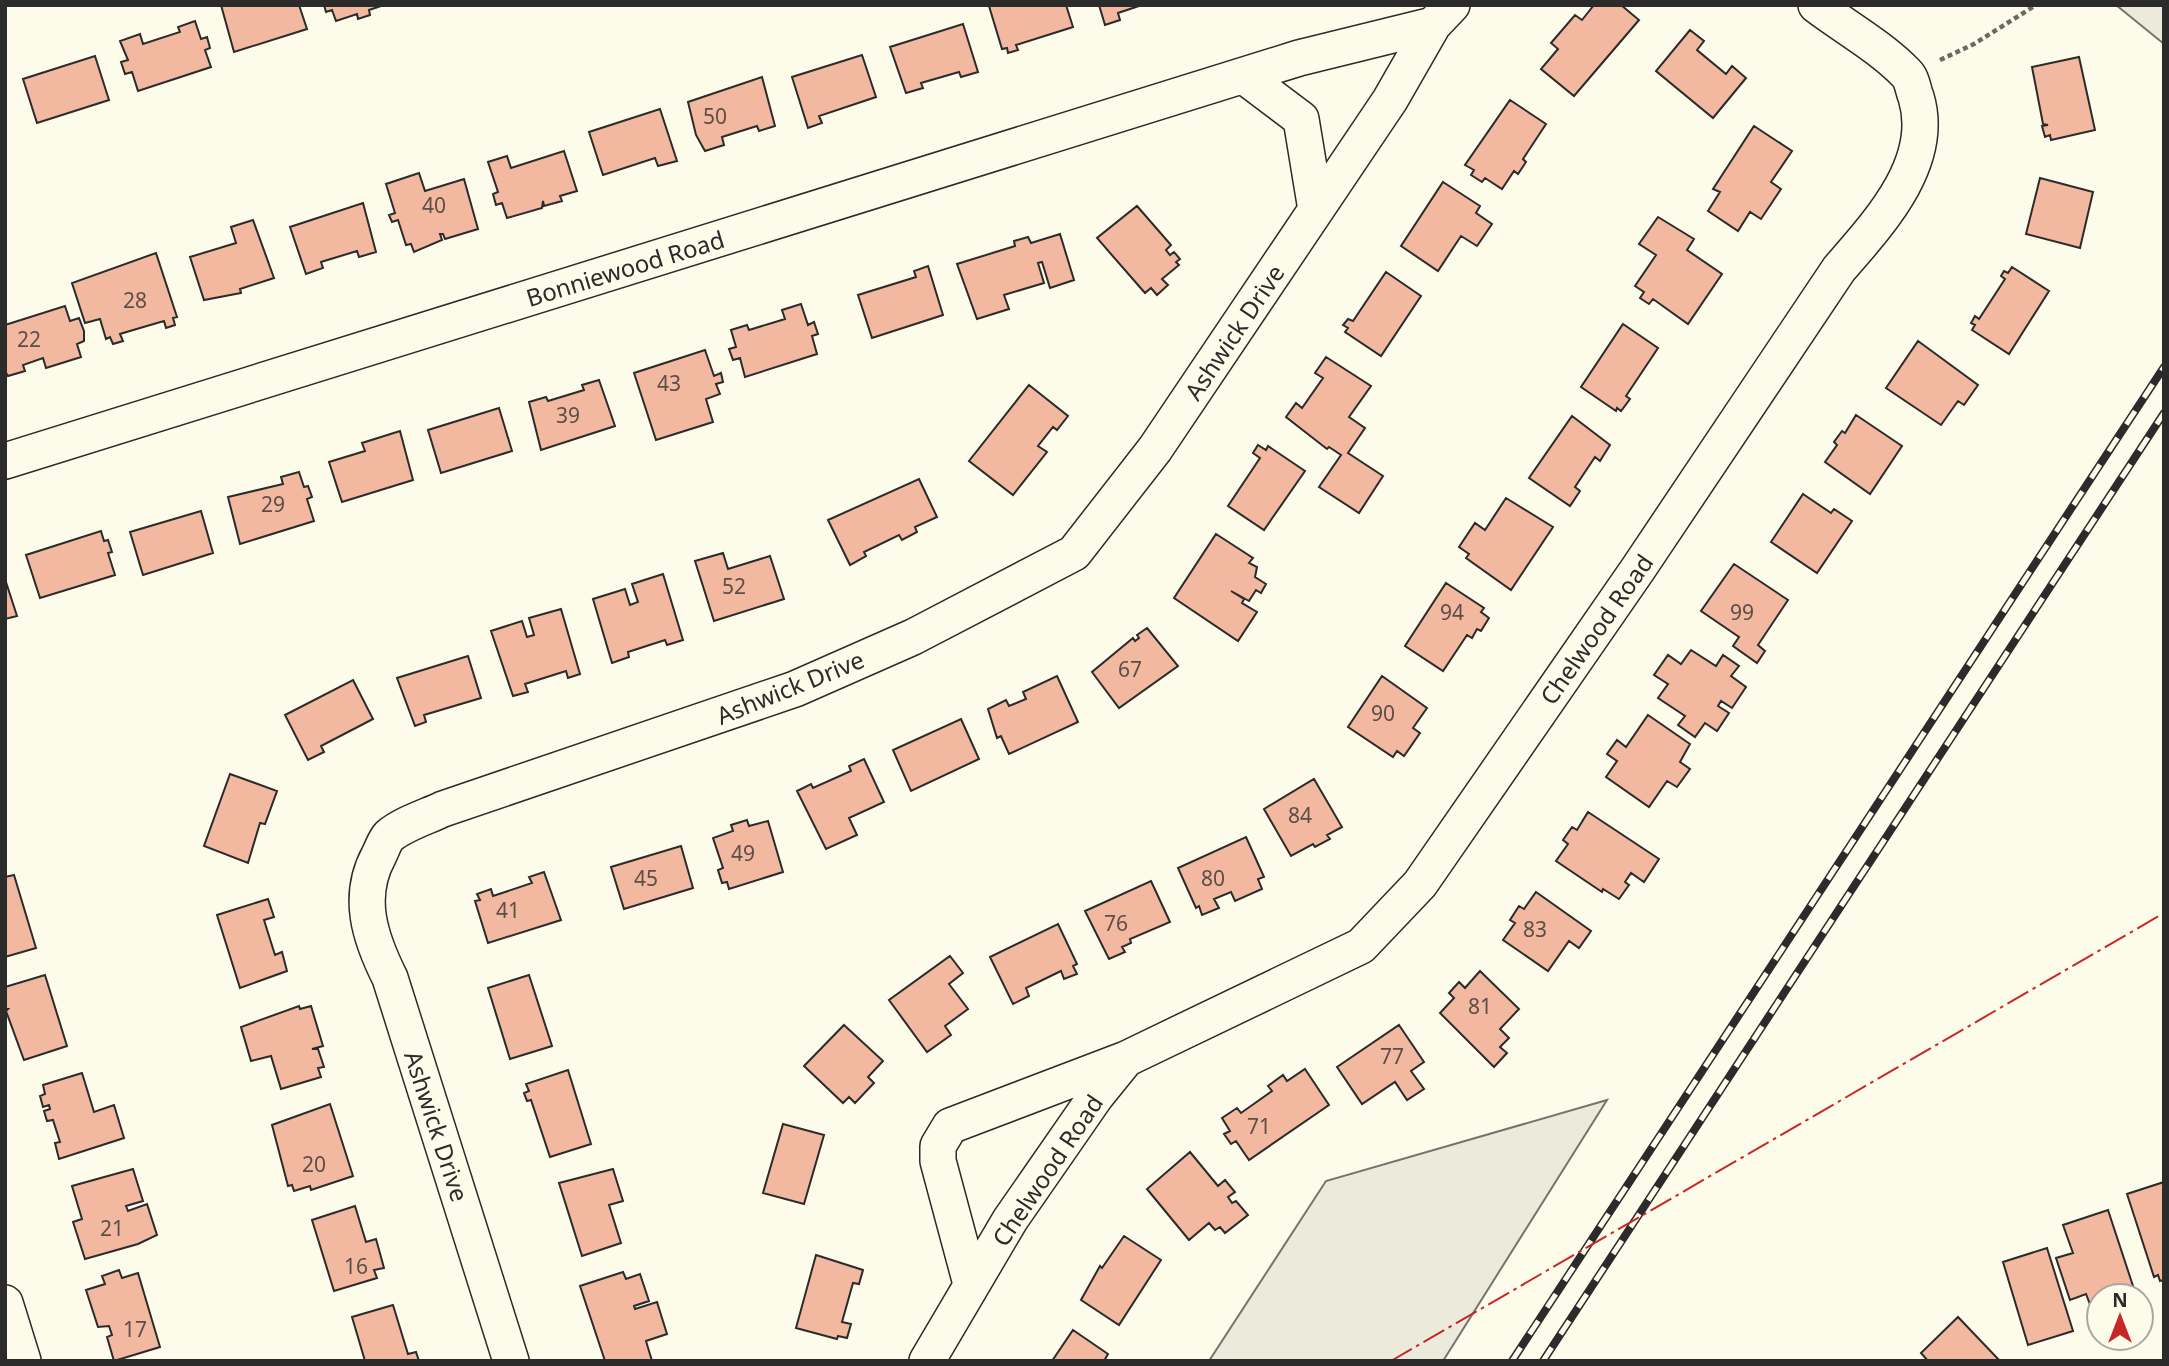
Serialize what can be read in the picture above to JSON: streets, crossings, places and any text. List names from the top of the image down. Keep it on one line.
{"streets":{"street":["Bonniewood Road","Ashwick Drive","Chelwood Road"]},"crossings":[["Bonniewood Road","Ashwick Drive"]],"house_numbers":["50","40","28","22","43","39","29","52","94","99","67","90","84","49","45","80","41","76","83","81","77","71","20","21","16","17"],"north":"top"}
